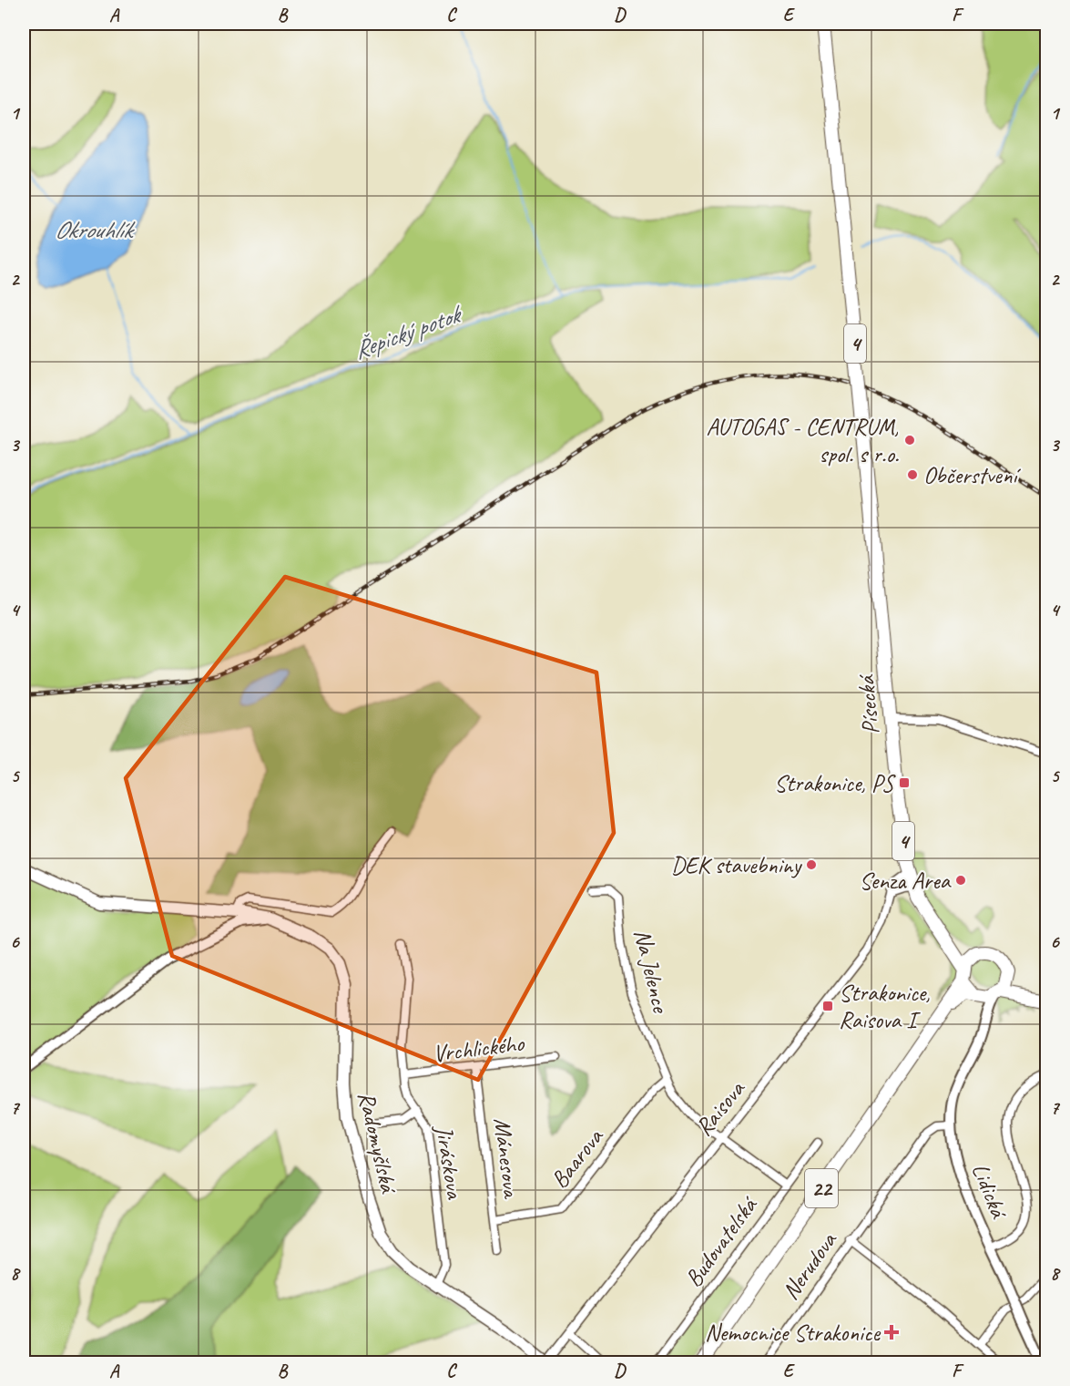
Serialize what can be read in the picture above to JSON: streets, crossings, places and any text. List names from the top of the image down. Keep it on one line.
{"streets":{"main road":["4","Písecká","Radomyšlská","22"],"street":["Na Jelence","Vrchlického","Raisova","Mánesova","Baarova","Jiráskova","Lidická","Budovatelská","Nerudova"]},"crossings":[["4","Písecká"],["4","22"],["4","Lidická"],["Písecká","Raisova"],["Písecká","22"],["Písecká","Lidická"],["Na Jelence","Raisova"],["Na Jelence","Baarova"],["Na Jelence","Budovatelská"],["Vrchlického","Mánesova"],["Vrchlického","Jiráskova"],["Raisova","Radomyšlská"],["Radomyšlská","Jiráskova"],["Mánesova","Baarova"],["22","Lidická"],["Lidická","Nerudova"]],"water":["Okrouhlík","Řepický potok"],"places":{"other":["AUTOGAS - CENTRUM, spol. s r.o.","Občerstvení","DEK stavebniny","Senza Area"],"transit":["Strakonice, PS","Strakonice, Raisova I"],"health":["Nemocnice Strakonice"]},"grid":{"columns":["A","B","C","D","E","F"],"rows":["1","2","3","4","5","6","7","8"]}}
